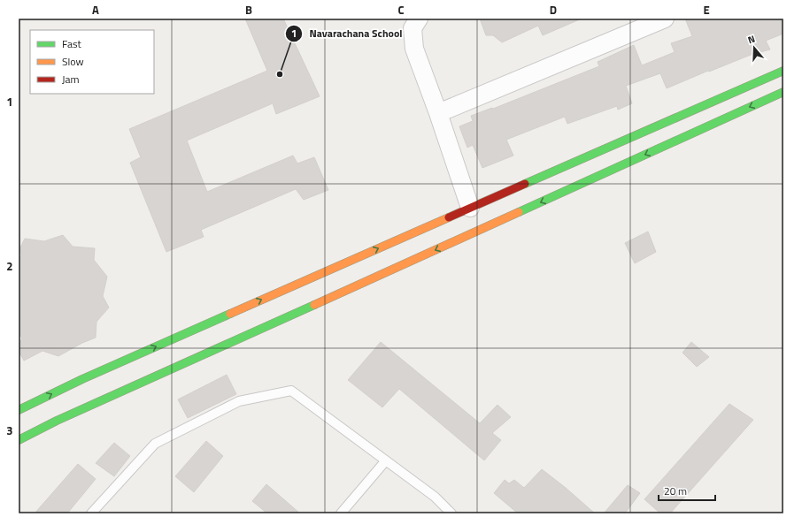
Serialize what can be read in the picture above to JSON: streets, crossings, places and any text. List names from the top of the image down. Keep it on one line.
{"places":["Navarachana School"],"legend":["Fast","Slow","Jam"],"scale_bar":"20 m","north":"top","grid":{"columns":["A","B","C","D","E"],"rows":["1","2","3"]}}
